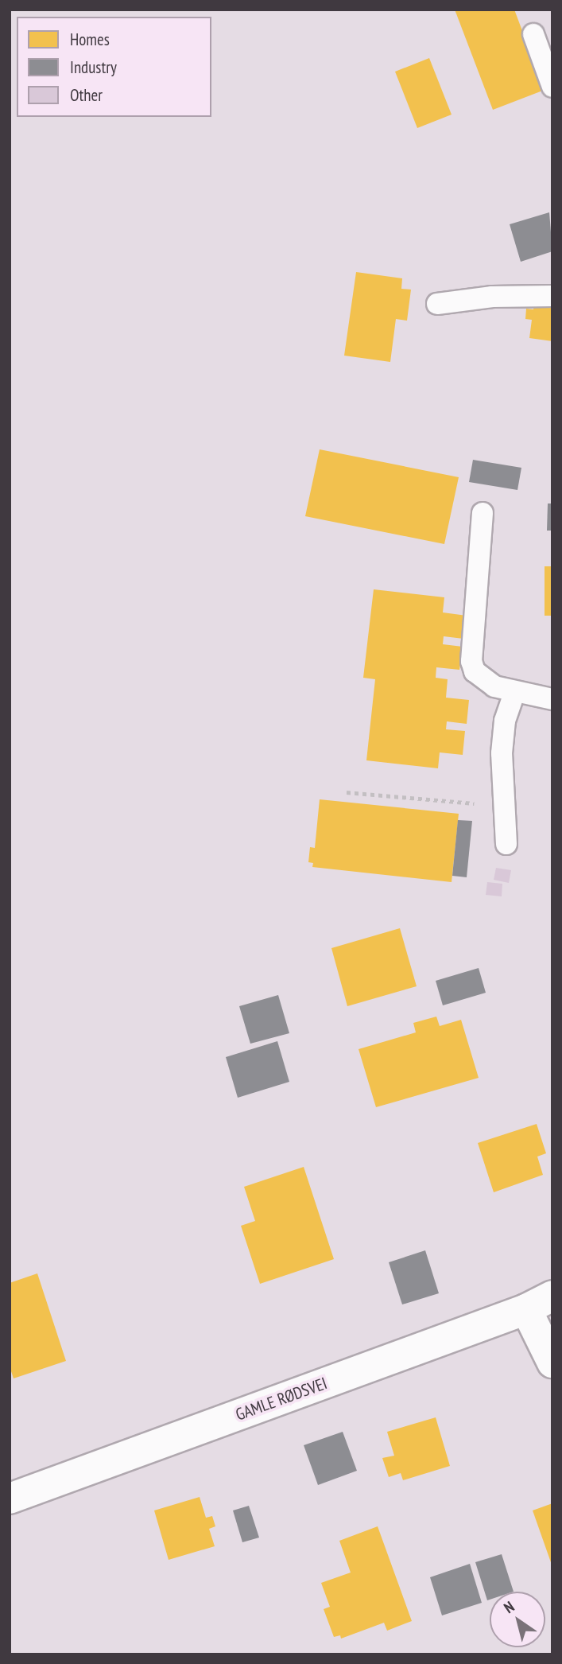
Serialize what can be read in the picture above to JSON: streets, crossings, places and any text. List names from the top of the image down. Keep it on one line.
{"streets":{"street":["GAMLE RØDSVEI"]},"legend":["Homes","Industry","Other"],"north":"top left"}
